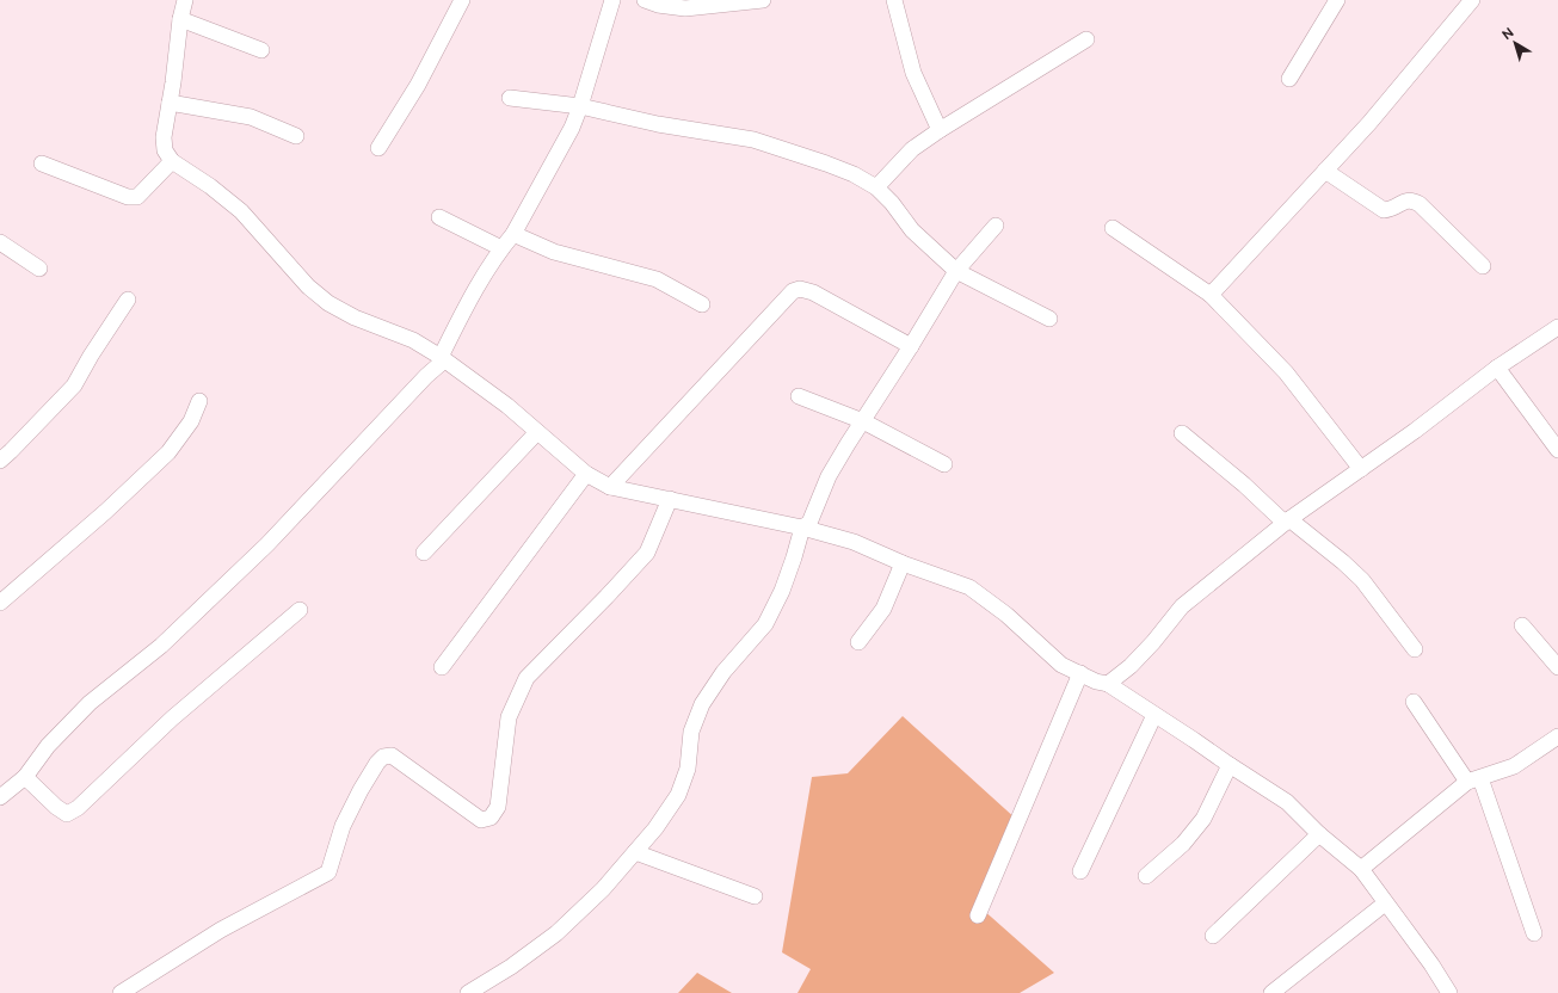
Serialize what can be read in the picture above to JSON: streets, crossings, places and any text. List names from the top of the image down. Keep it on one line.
{"north":"top left"}
